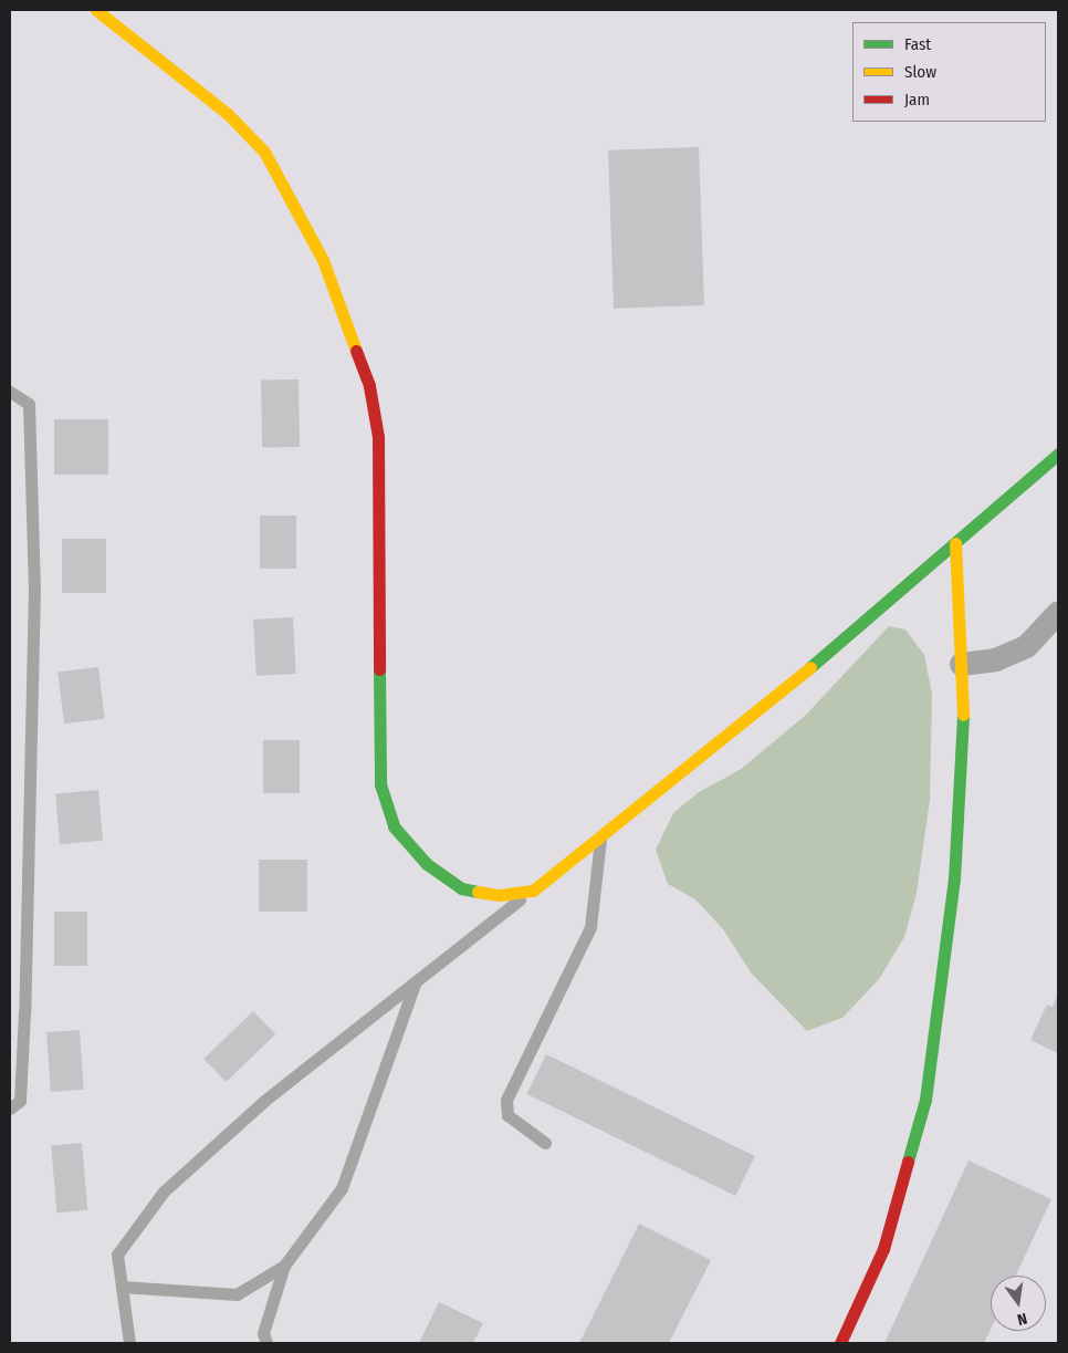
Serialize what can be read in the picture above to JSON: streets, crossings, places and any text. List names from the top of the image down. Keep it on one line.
{"legend":["Fast","Slow","Jam"],"north":"bottom"}
